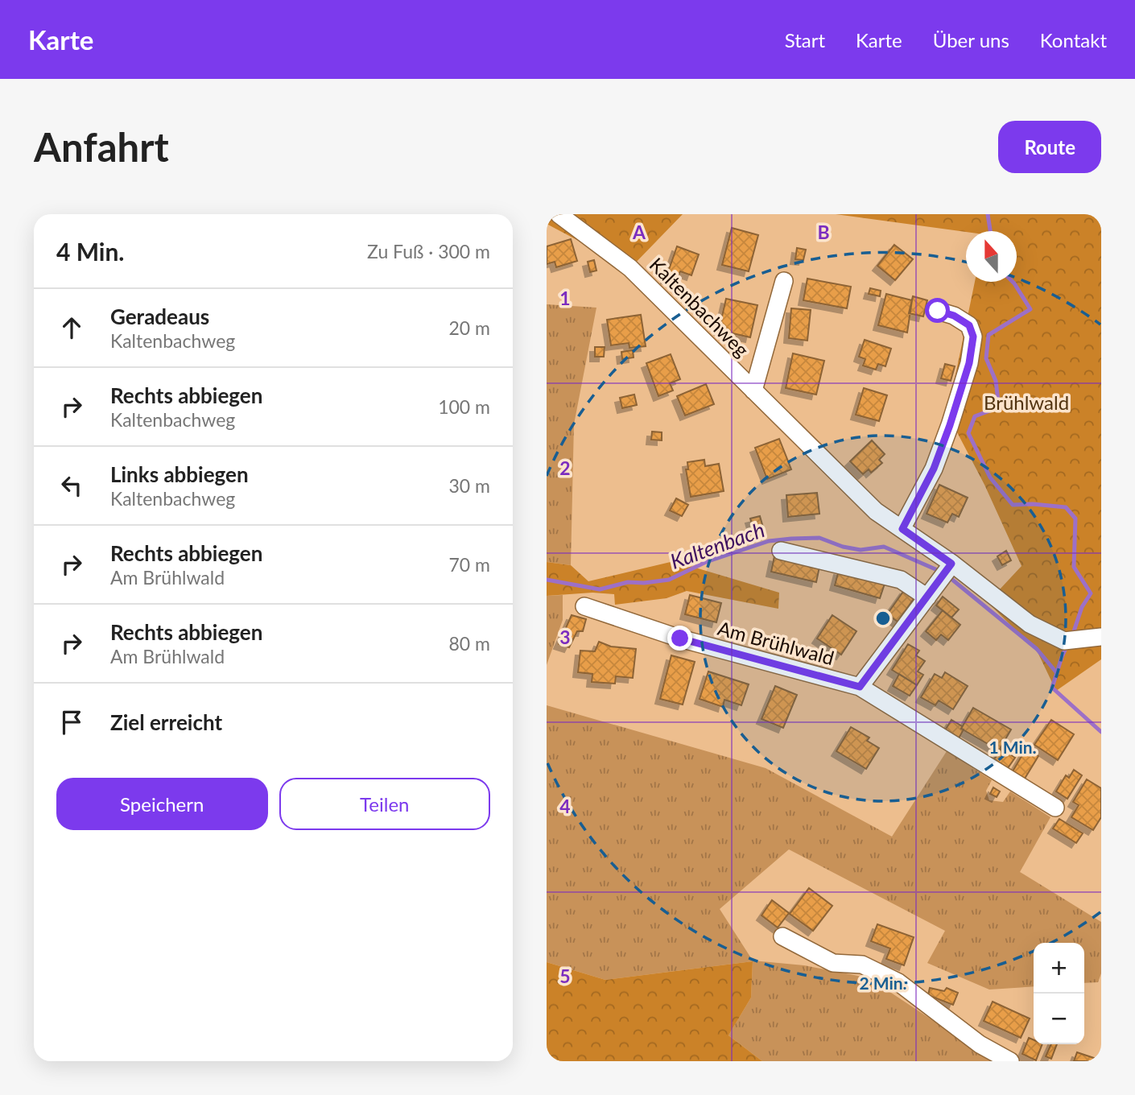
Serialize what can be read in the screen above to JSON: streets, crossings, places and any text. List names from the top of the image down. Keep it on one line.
{"streets":{"street":["Kaltenbachweg","Am Brühlwald"]},"water":["Kaltenbach"],"parks":["Brühlwald"],"north":"top","page":{"header":"Karte","nav":["Start","Karte","Über uns","Kontakt"],"buttons":["Route",["Speichern","Teilen"]],"title":"Anfahrt","heading":["4 Min.","Zu Fuß · 300 m"],"list":[["Geradeaus","Kaltenbachweg","20 m"],["Rechts abbiegen","Kaltenbachweg","100 m"],["Links abbiegen","Kaltenbachweg","30 m"],["Rechts abbiegen","Am Brühlwald","70 m"],["Rechts abbiegen","Am Brühlwald","80 m"],"Ziel erreicht"],"map_buttons":["+","−"]},"grid":{"columns":["A","B"],"rows":["1","2","3","4","5"]},"rings":["1 Min.","2 Min."]}
